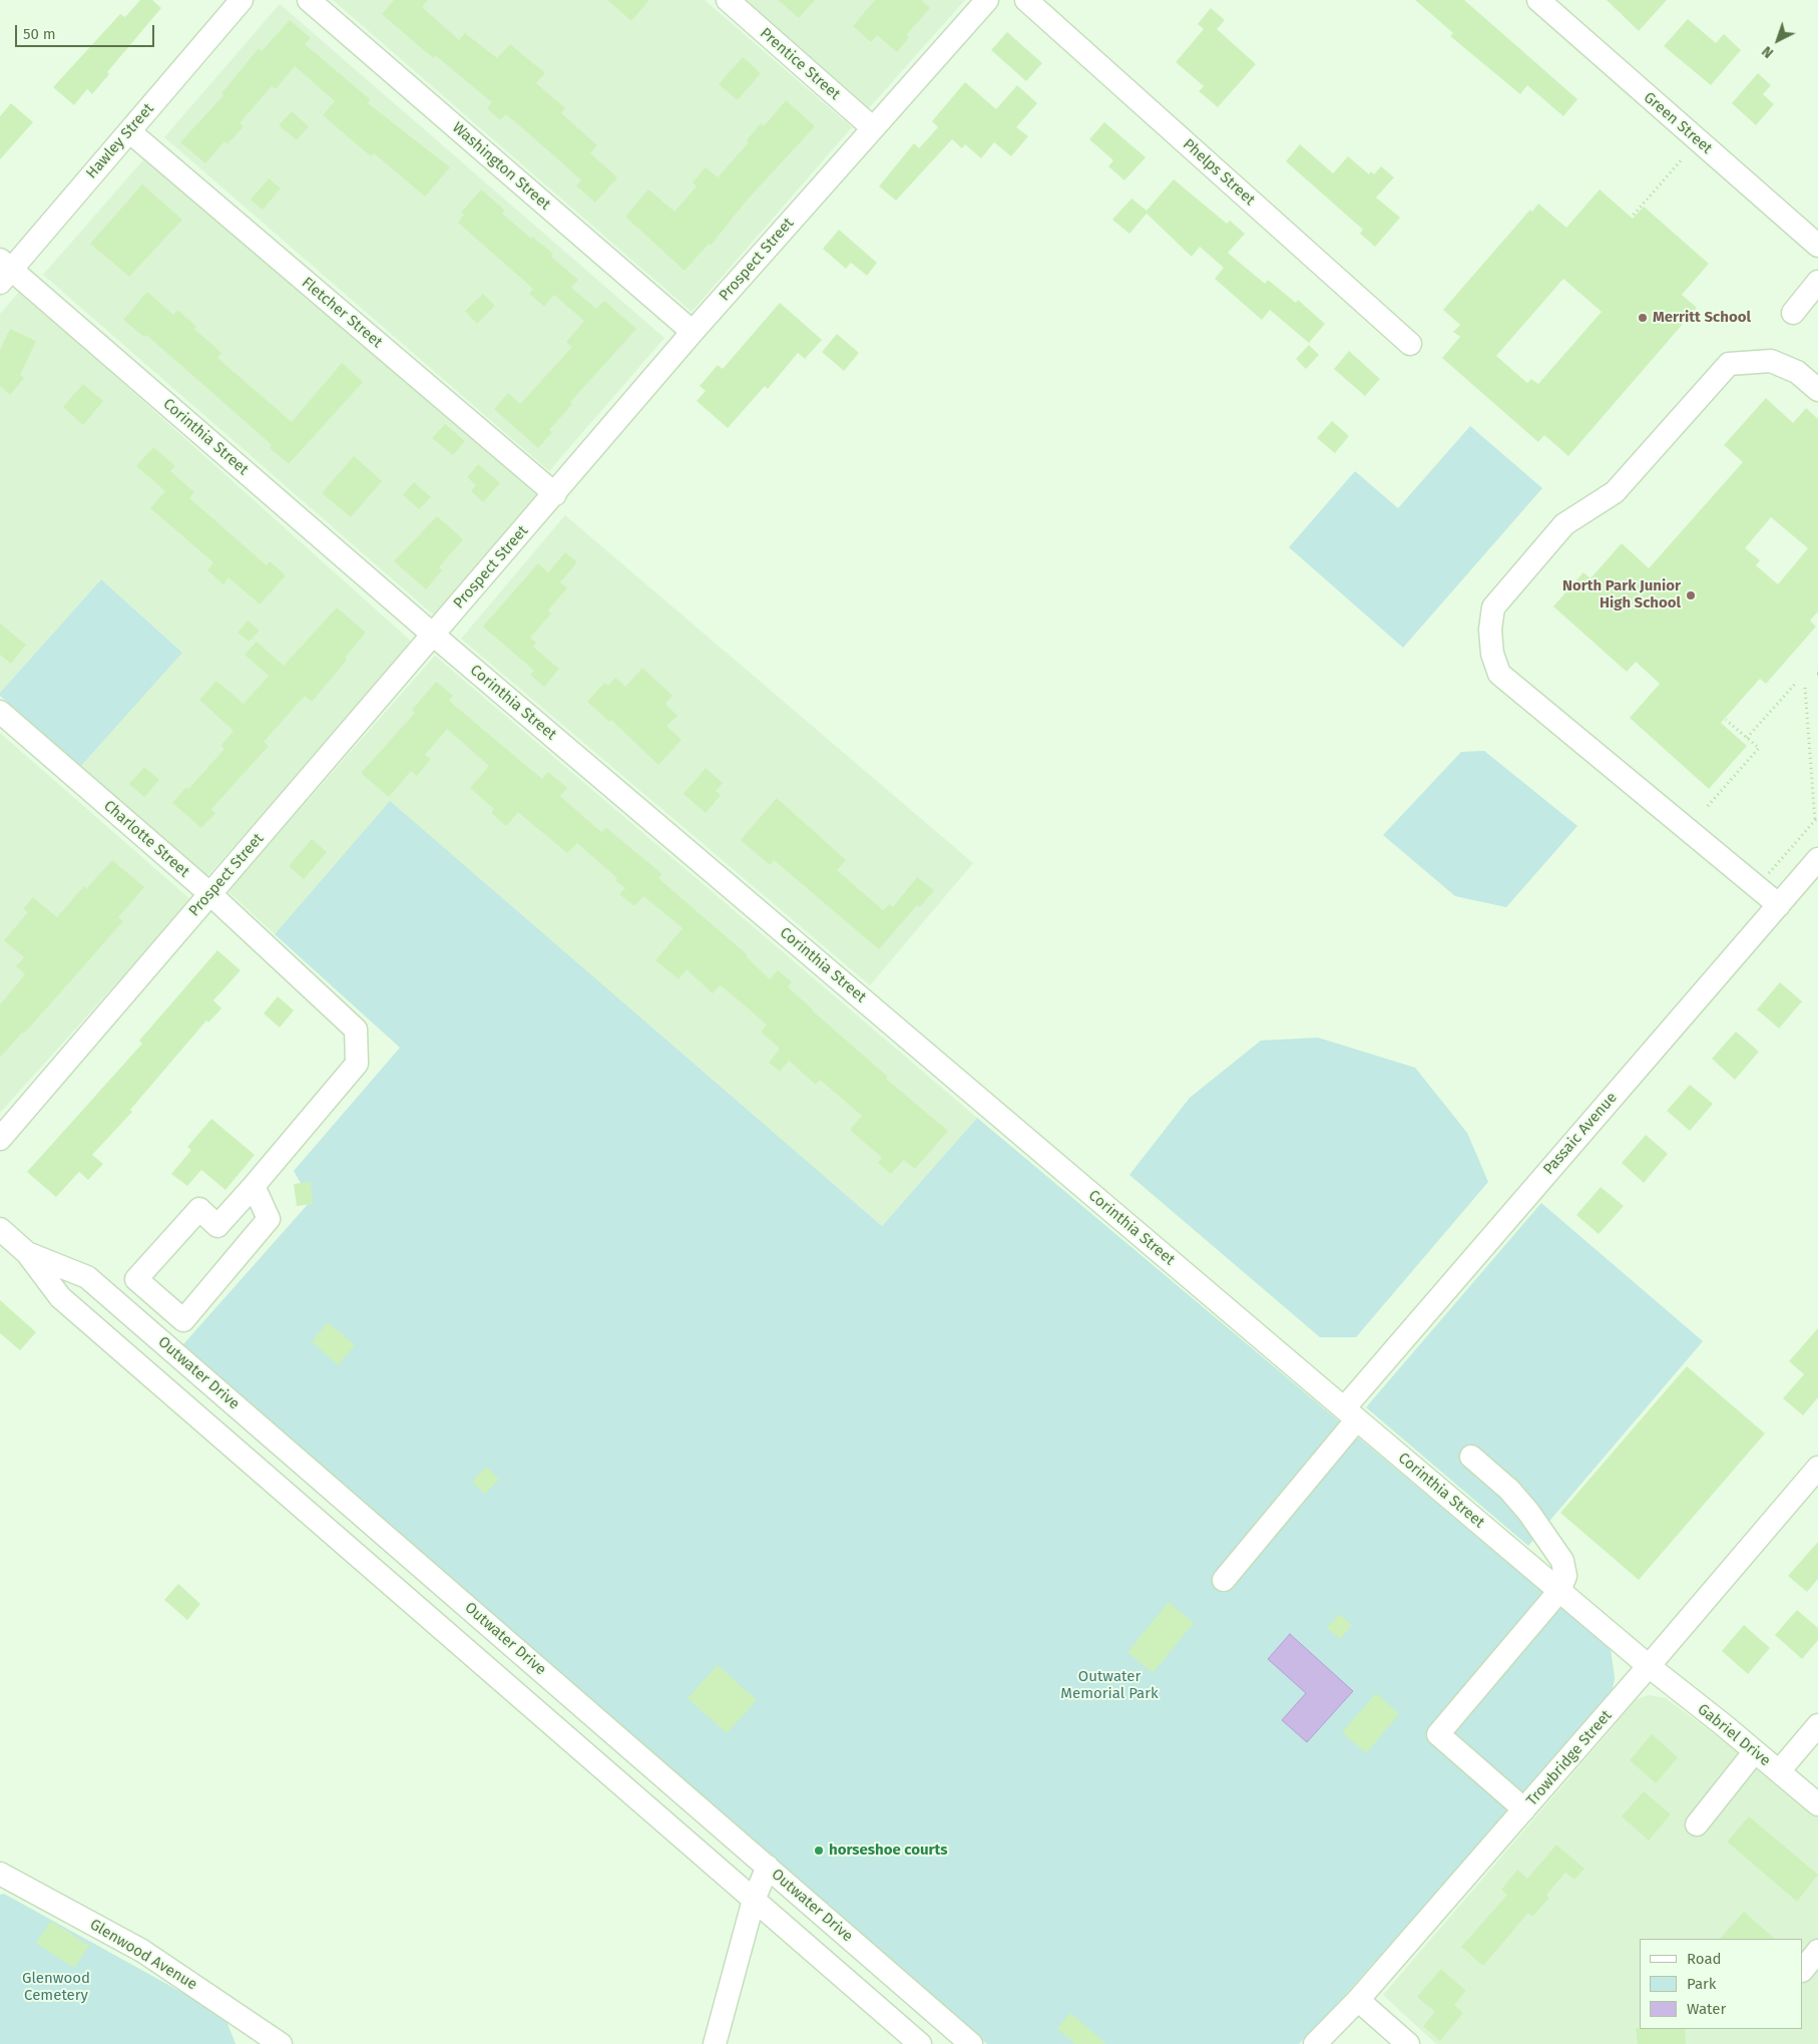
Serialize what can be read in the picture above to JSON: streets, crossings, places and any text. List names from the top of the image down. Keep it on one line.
{"streets":{"street":["Prentice Street","Green Street","Hawley Street","Washington Street","Phelps Street","Prospect Street","Fletcher Street","Corinthia Street","Charlotte Street","Passaic Avenue","Outwater Drive","Gabriel Drive","Trowbridge Street","Glenwood Avenue"]},"crossings":[["Prentice Street","Prospect Street"],["Hawley Street","Fletcher Street"],["Hawley Street","Corinthia Street"],["Washington Street","Prospect Street"],["Prospect Street","Fletcher Street"],["Prospect Street","Corinthia Street"],["Prospect Street","Charlotte Street"],["Corinthia Street","Passaic Avenue"],["Corinthia Street","Gabriel Drive"],["Corinthia Street","Trowbridge Street"],["Gabriel Drive","Trowbridge Street"]],"parks":["Outwater Memorial Park","Glenwood Cemetery"],"places":["Merritt School","North Park Junior High School","horseshoe courts"],"legend":["Road","Park","Water"],"scale_bar":"50 m","north":"bottom left"}
